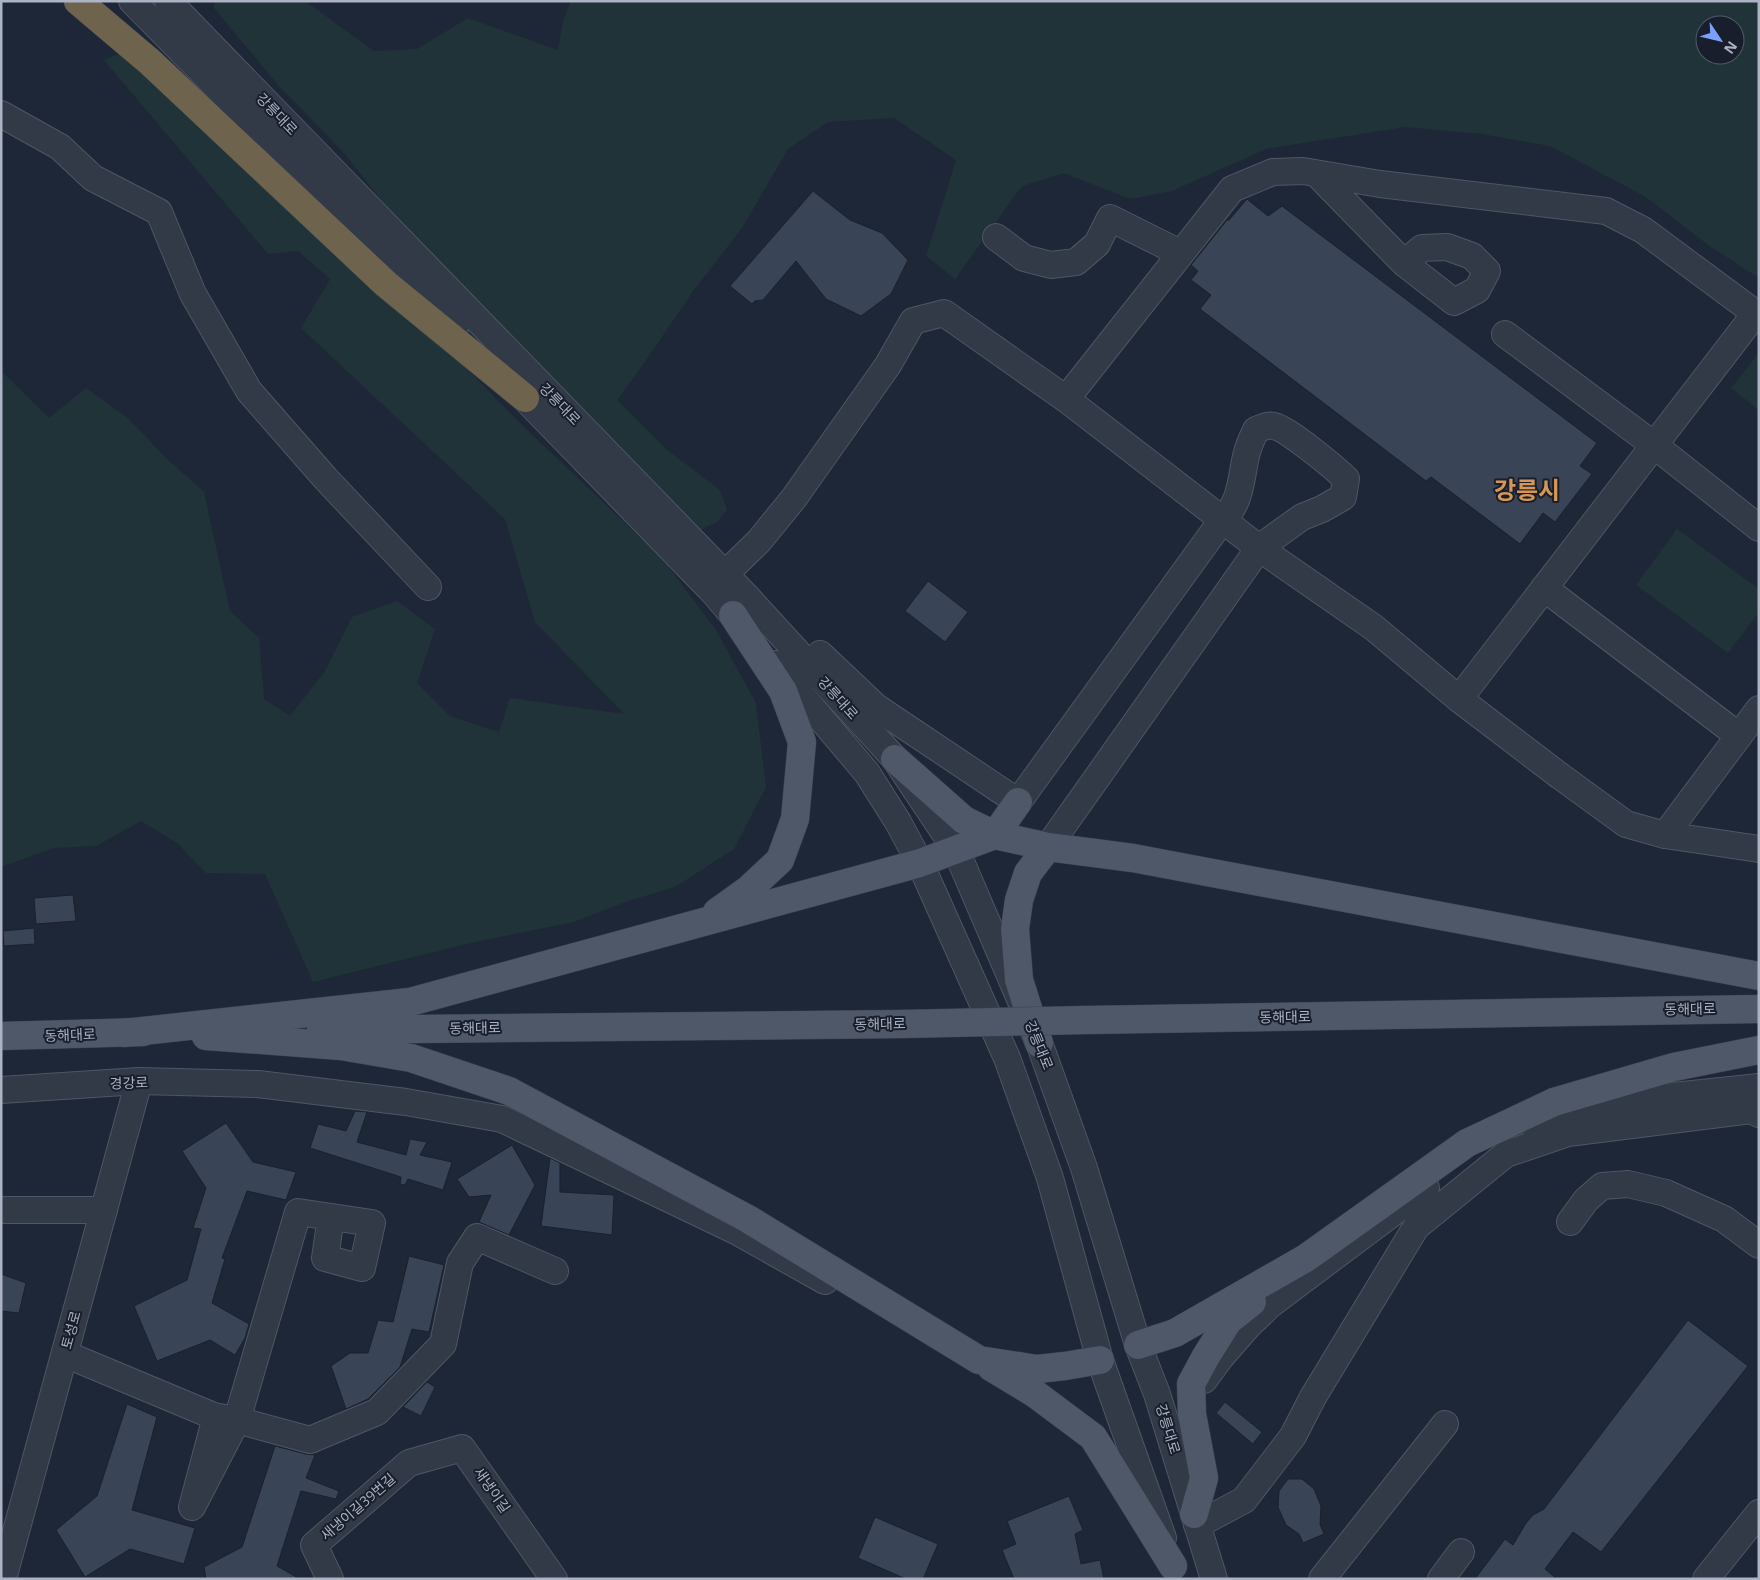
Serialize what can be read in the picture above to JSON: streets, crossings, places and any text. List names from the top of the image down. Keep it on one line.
{"streets":{"main road":["동해대로"],"street":["강릉대로","경강로","토성로","새냉이길","새냉이길39번길"]},"crossings":[["경강로","토성로"],["새냉이길","새냉이길39번길"]],"districts":["강릉시"],"north":"bottom right"}
